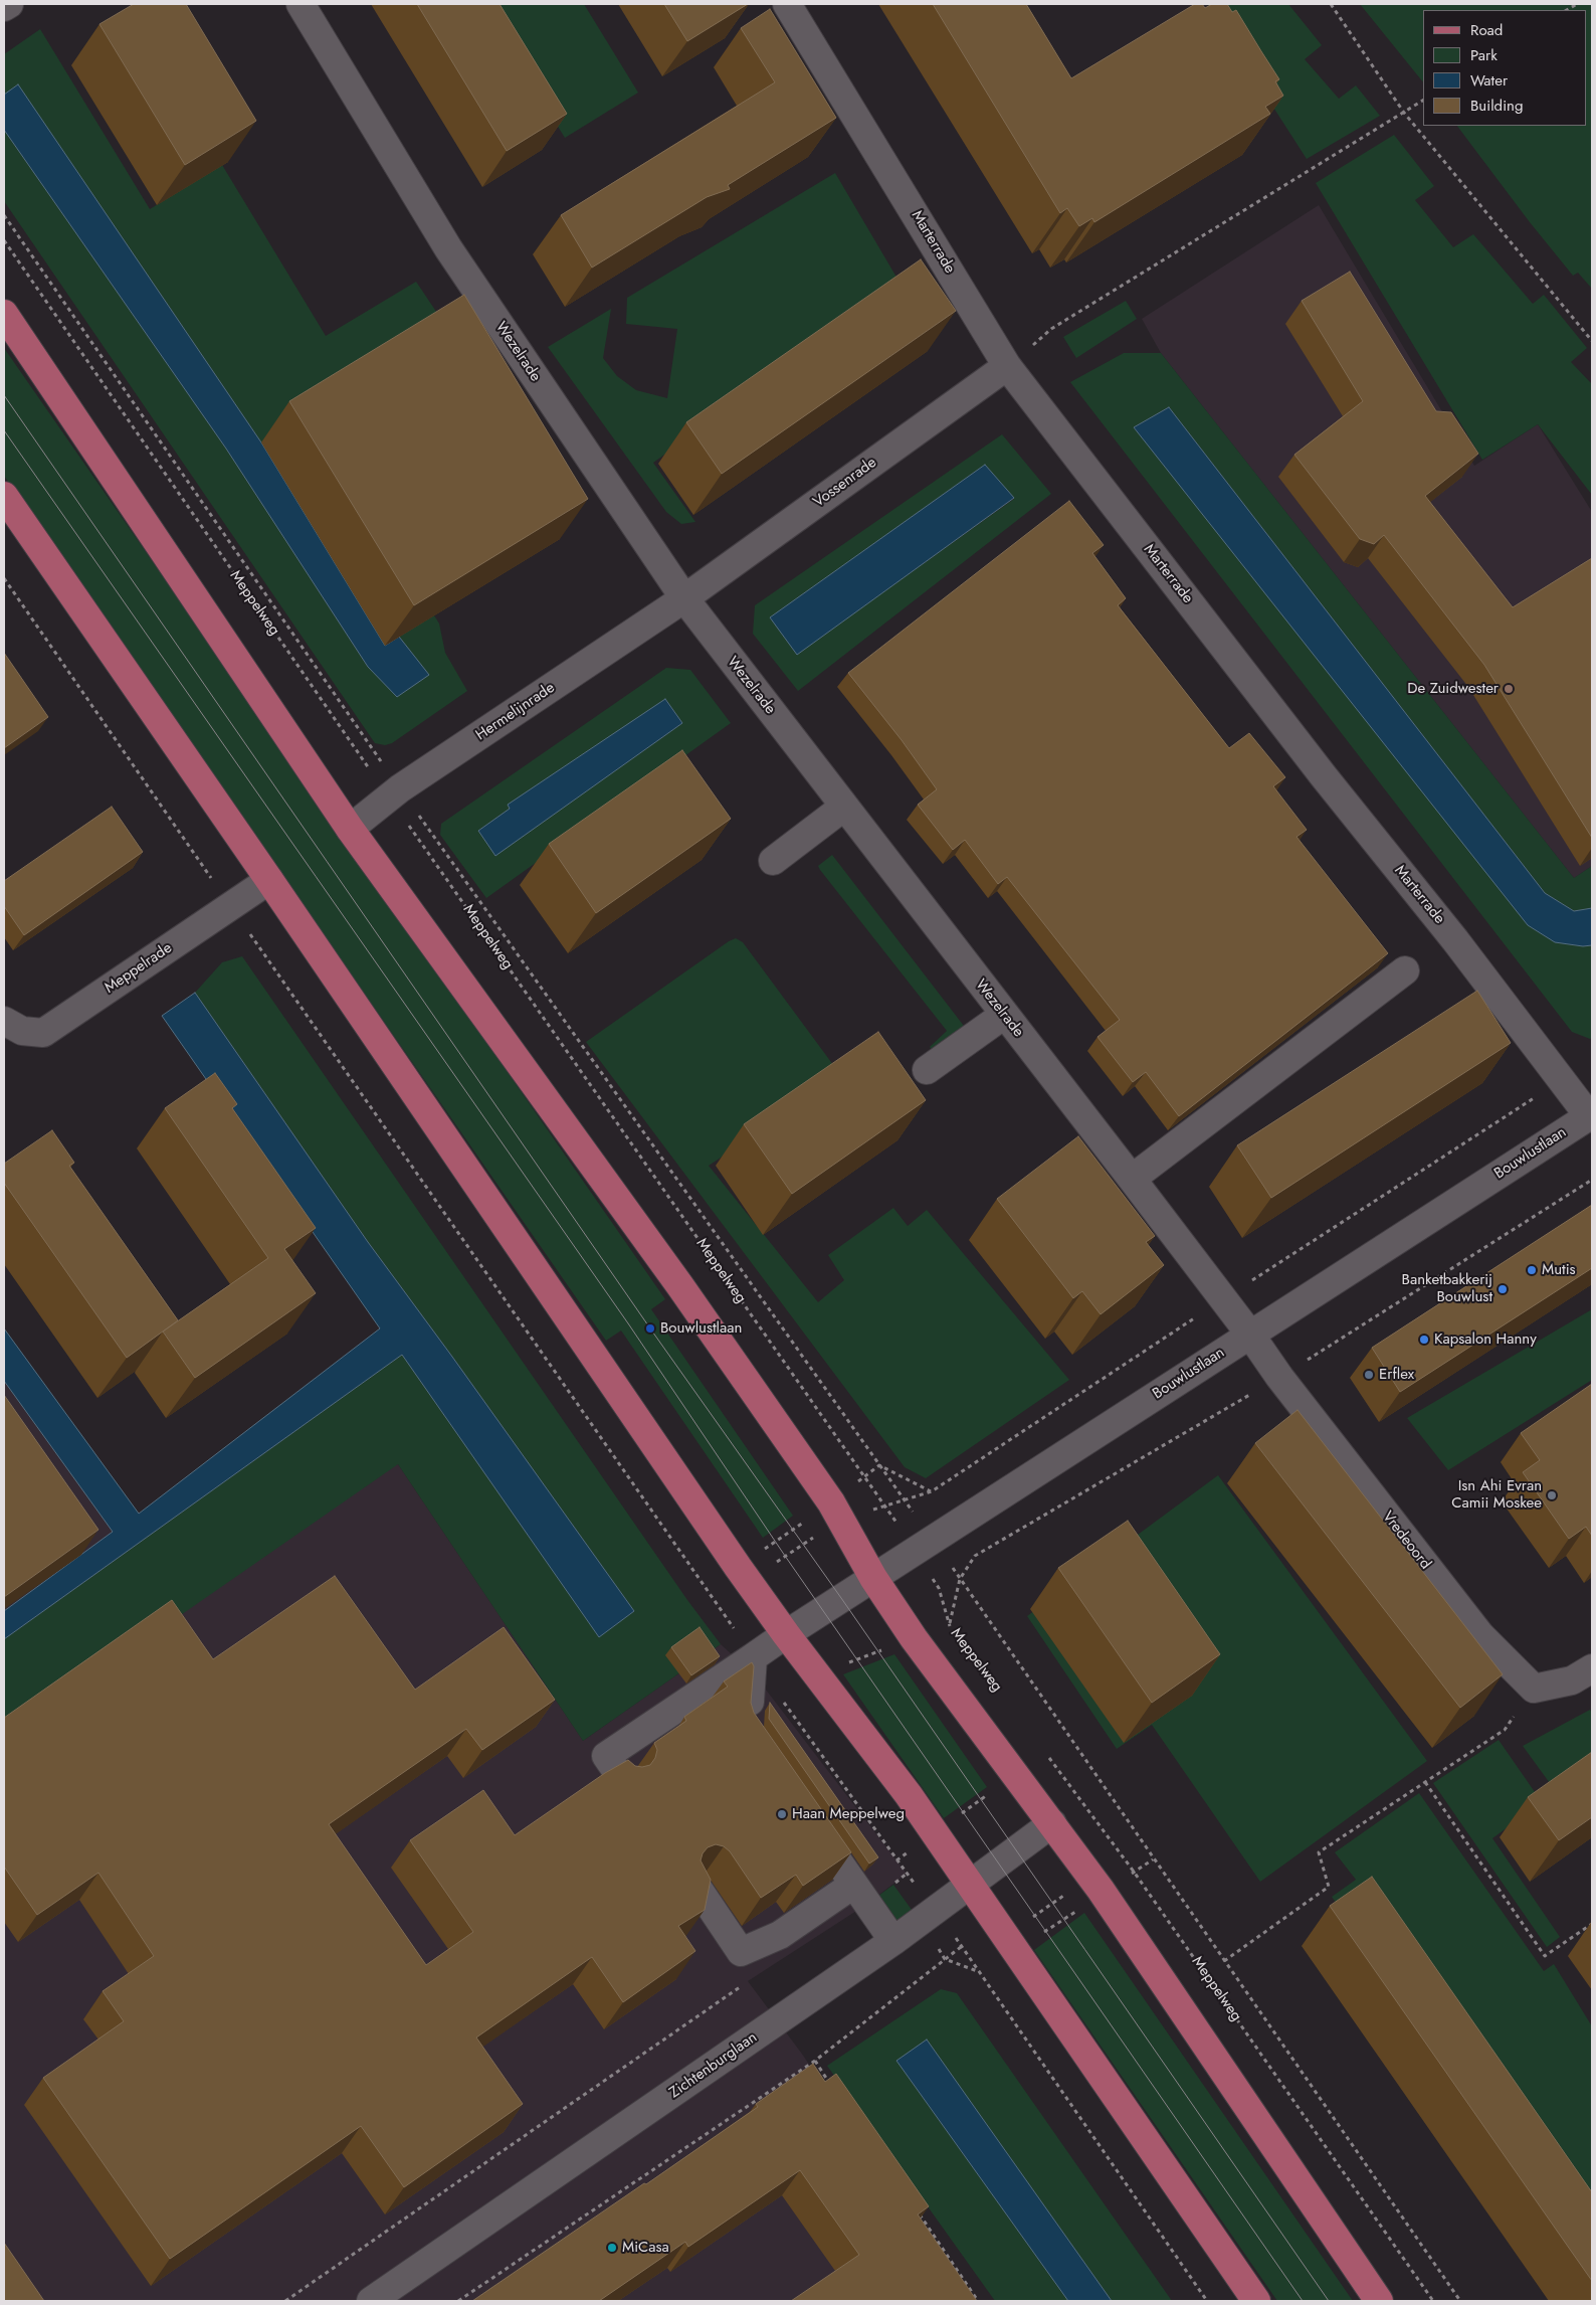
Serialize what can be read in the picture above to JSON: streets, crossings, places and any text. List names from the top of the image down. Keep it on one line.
{"streets":{"street":["Marterrade","Wezelrade","Vossenrade","Hermelijnrade","Meppelrade","Bouwlustlaan","Vredeoord","Zichtenburglaan"],"path":["Meppelweg"]},"crossings":[["Marterrade","Vossenrade"],["Marterrade","Bouwlustlaan"],["Wezelrade","Vossenrade"],["Wezelrade","Hermelijnrade"],["Wezelrade","Bouwlustlaan"],["Wezelrade","Vredeoord"],["Vossenrade","Hermelijnrade"],["Meppelweg","Hermelijnrade"],["Meppelweg","Bouwlustlaan"],["Bouwlustlaan","Vredeoord"]],"places":["De Zuidwester","Mutis","Banketbakkerij Bouwlust","Bouwlustlaan","Kapsalon Hanny","Erflex","Isn Ahi Evran Camii Moskee","Haan Meppelweg","MiCasa"],"legend":["Road","Park","Water","Building"]}
